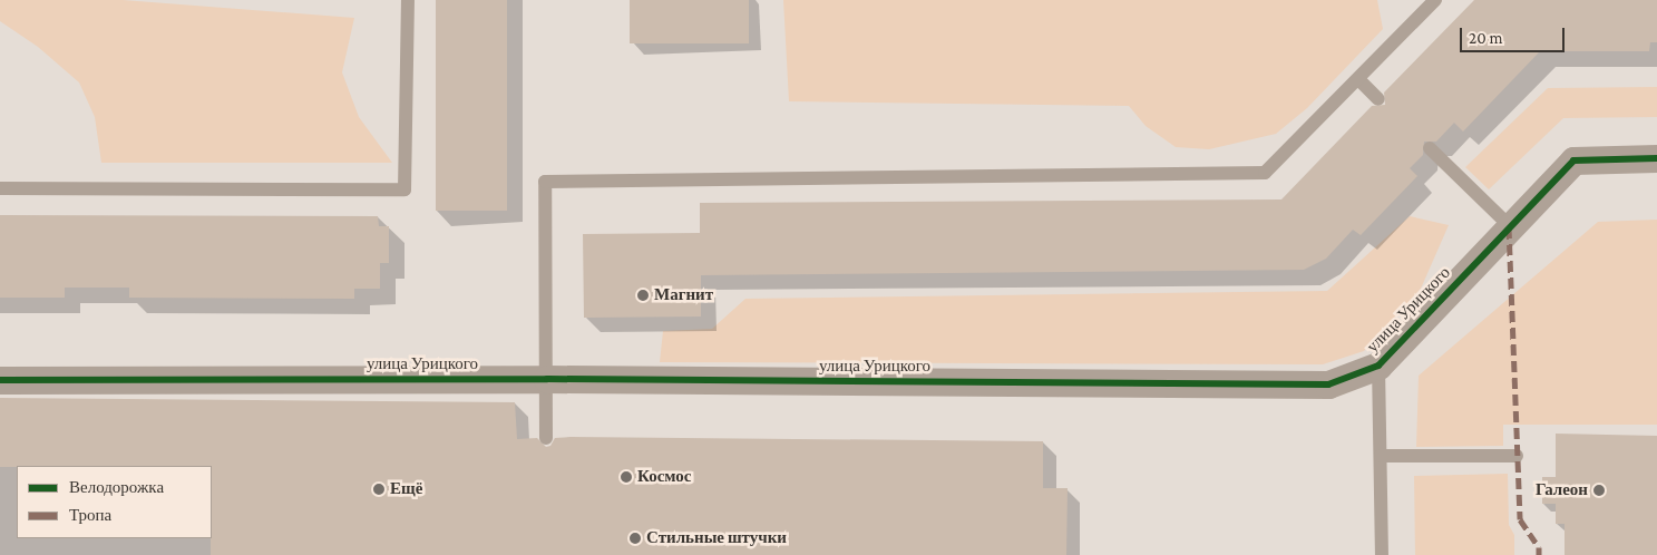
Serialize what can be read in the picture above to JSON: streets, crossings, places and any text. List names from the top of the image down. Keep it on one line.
{"streets":{"street":["улица Урицкого"]},"places":["Магнит","Космос","Ещё","Галеон","Стильные штучки"],"legend":["Велодорожка","Тропа"],"scale_bar":"20 m"}
